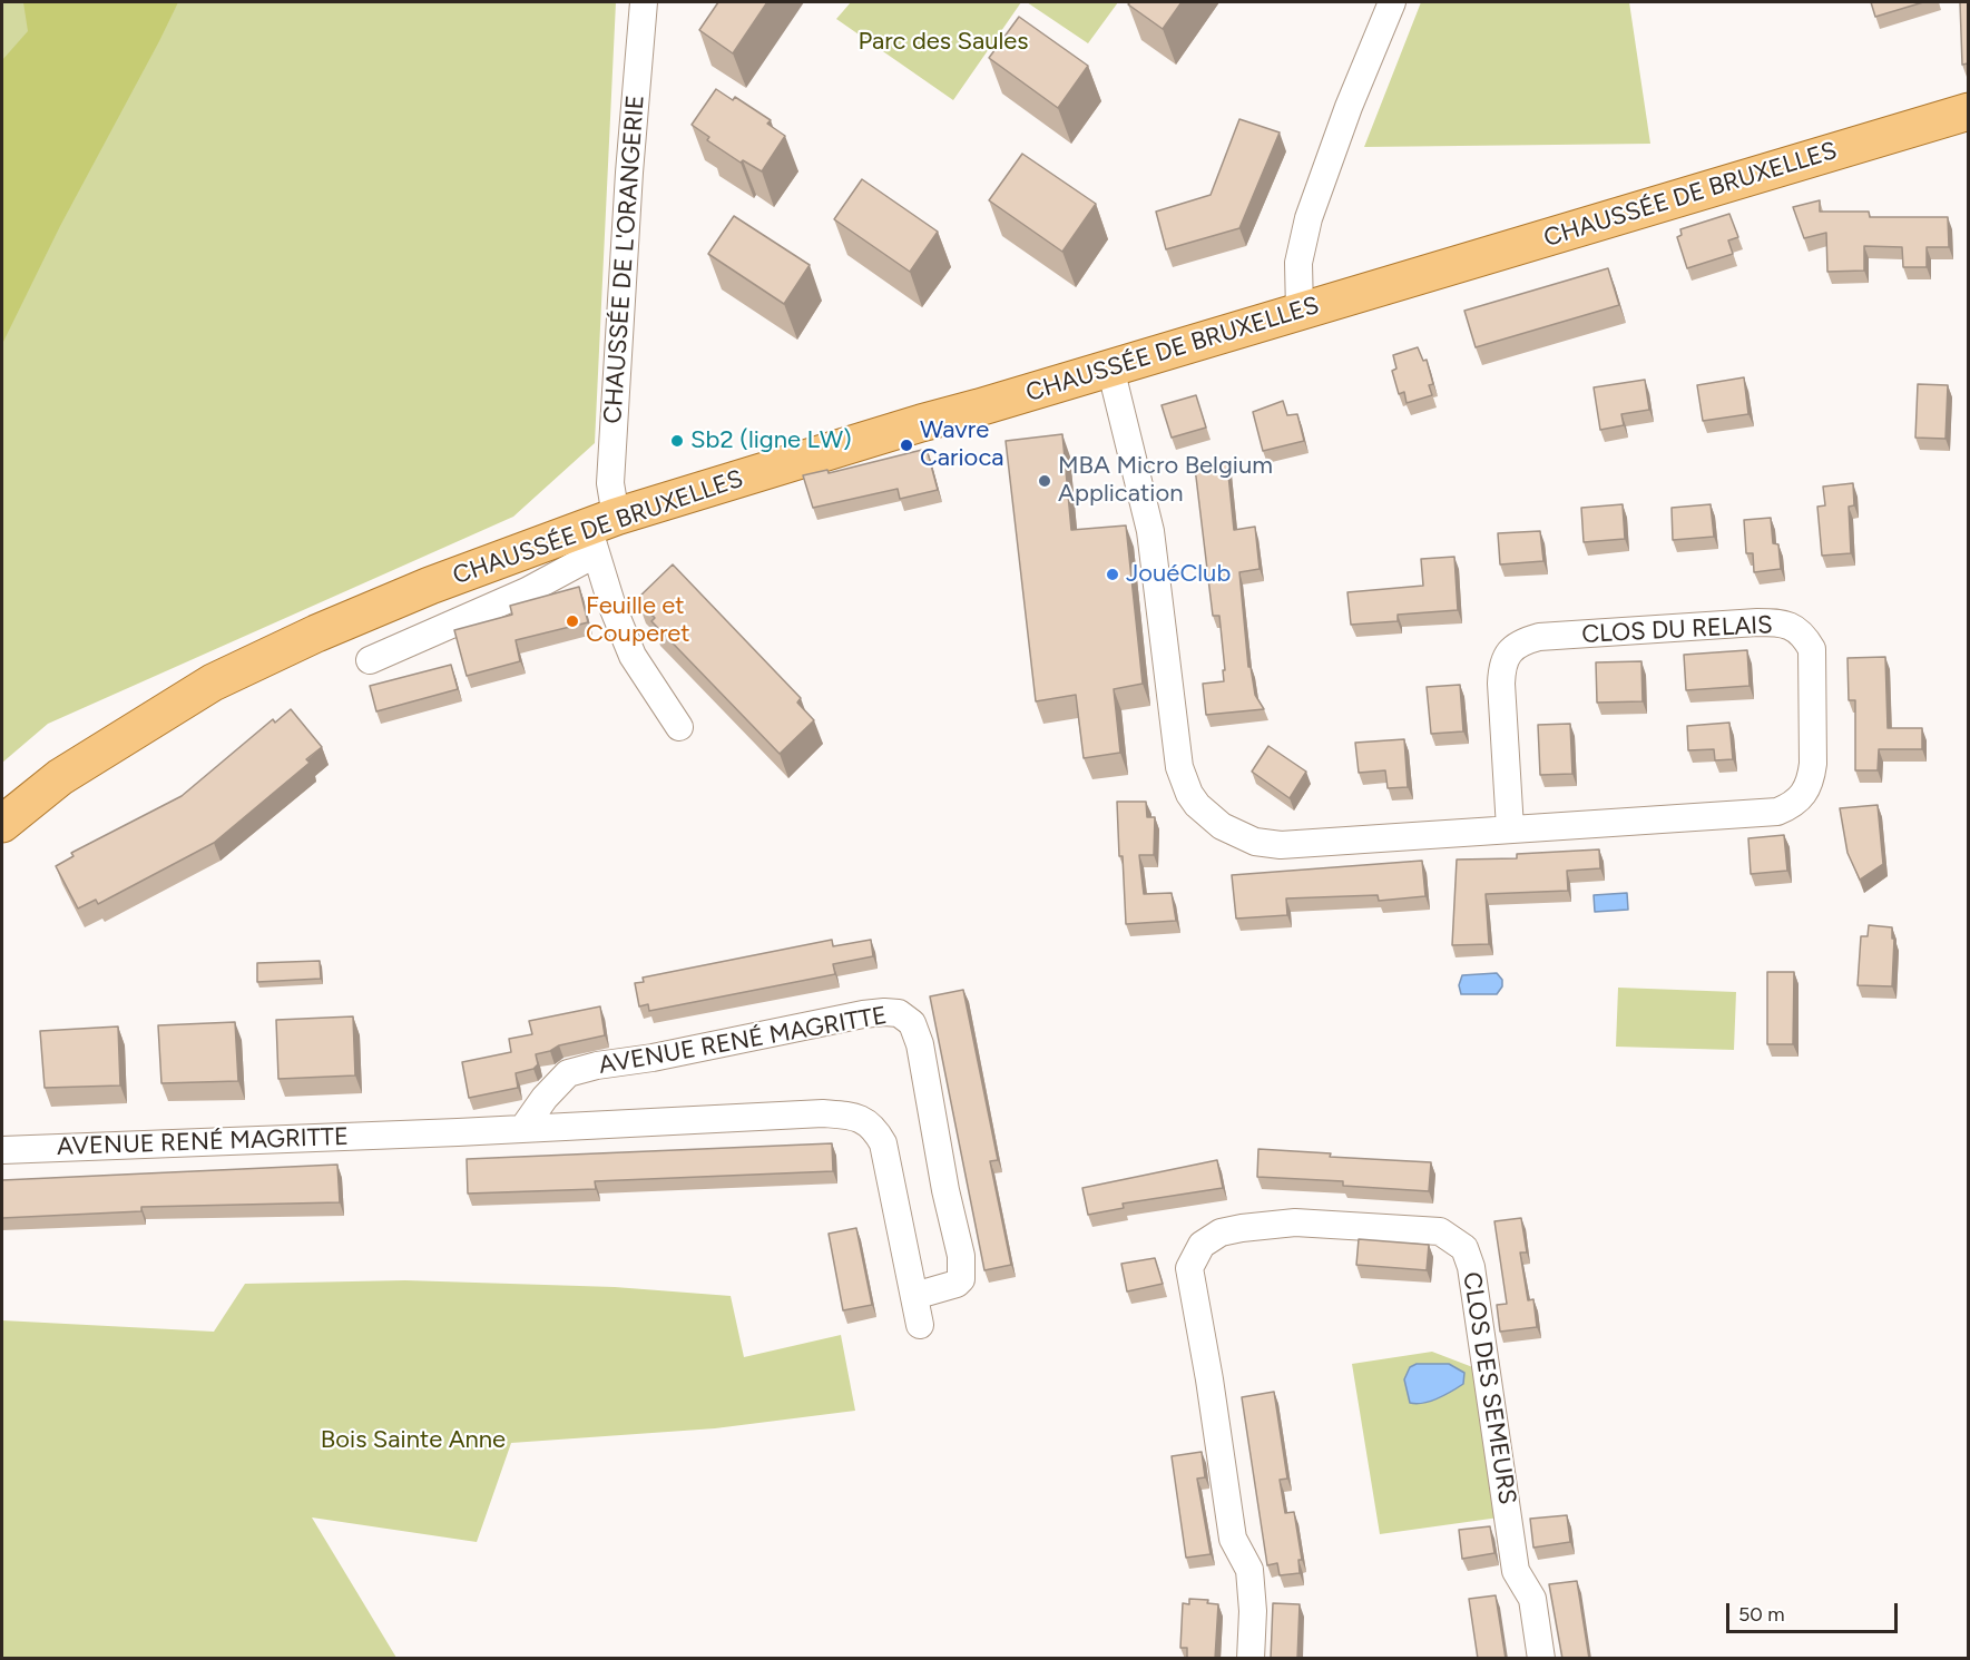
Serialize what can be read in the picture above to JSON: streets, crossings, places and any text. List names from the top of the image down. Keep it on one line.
{"streets":{"main road":["CHAUSSÉE DE BRUXELLES"],"street":["CHAUSSÉE DE L'ORANGERIE","CLOS DU RELAIS","AVENUE RENÉ MAGRITTE","CLOS DES SEMEURS"]},"crossings":[["CHAUSSÉE DE BRUXELLES","CHAUSSÉE DE L'ORANGERIE"],["CHAUSSÉE DE BRUXELLES","CLOS DU RELAIS"]],"parks":["Parc des Saules","Bois Sainte Anne"],"places":["Sb2 (ligne LW)","Wavre Carioca","MBA Micro Belgium Application","JouéClub","Feuille et Couperet"],"scale_bar":"50 m"}
